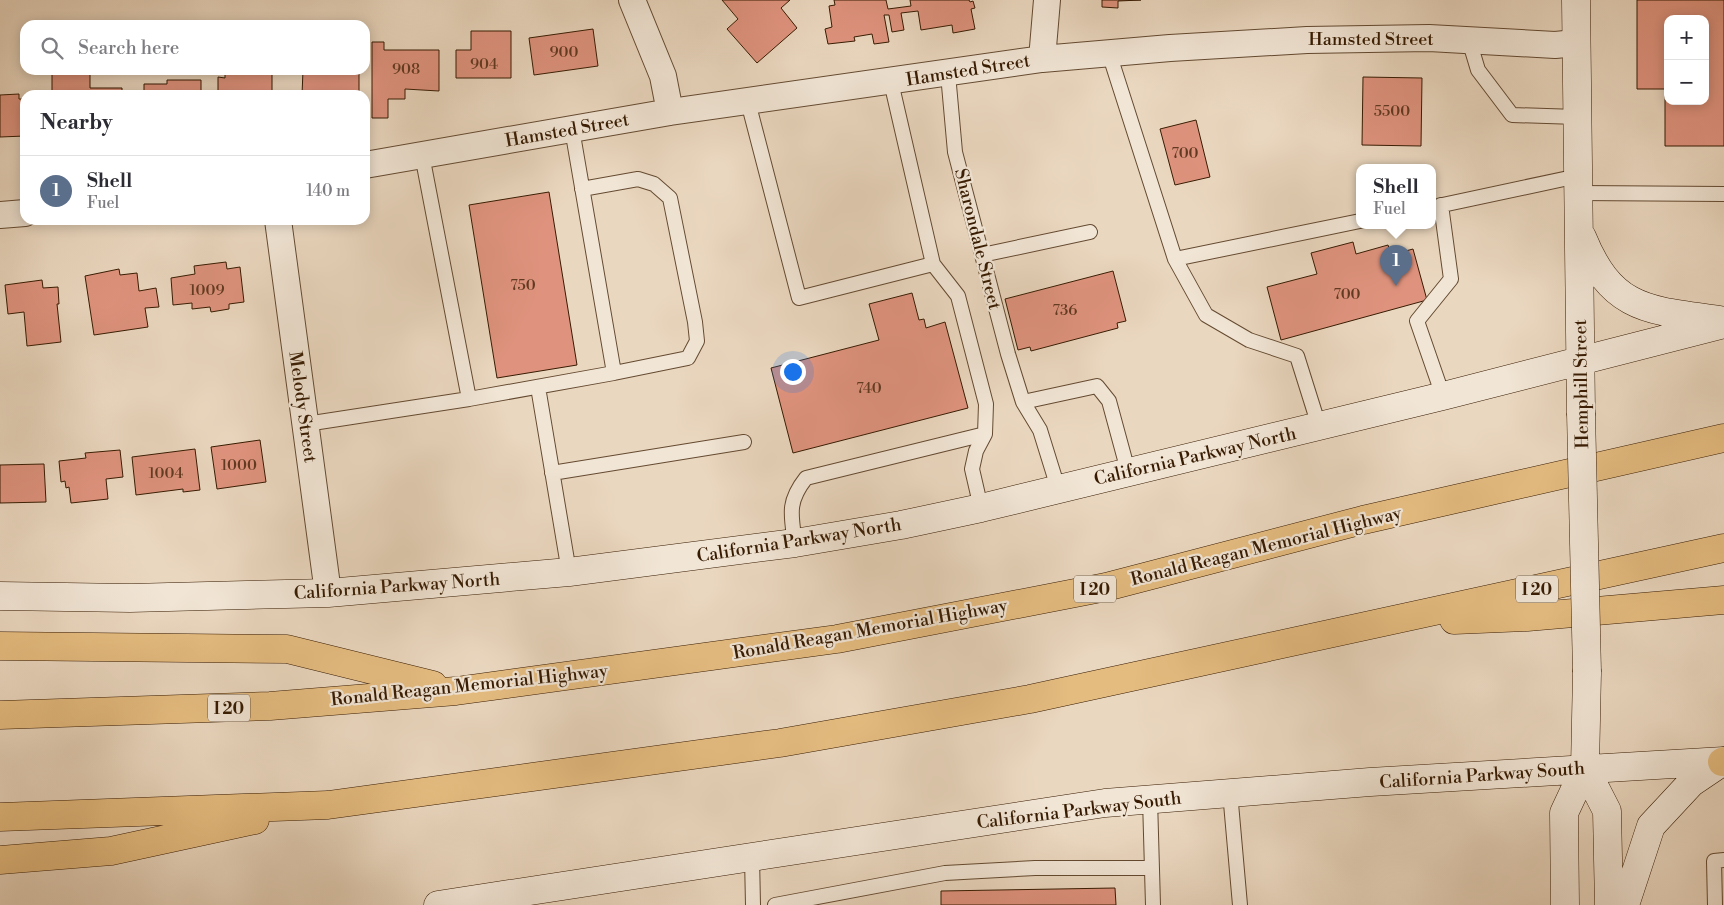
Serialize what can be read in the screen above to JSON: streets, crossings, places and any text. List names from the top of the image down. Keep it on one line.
{"streets":{"highway":["Ronald Reagan Memorial Highway","I 20"],"main road":["Hemphill Street","California Parkway North","California Parkway South"],"street":["Hamsted Street","Melody Street"],"lane":["Sharondale Street"]},"crossings":[["Hamsted Street","Sharondale Street"],["Hamsted Street","Hemphill Street"],["Sharondale Street","California Parkway North"],["Hemphill Street","California Parkway North"],["Hemphill Street","California Parkway South"],["Melody Street","California Parkway North"]],"house_numbers":["900","904","908","5500","700","750","1009","700","736","740","1000","1004"],"page":{"map_buttons":["+","−"],"search":"Search here","heading":"Nearby","list":[{"mark":"1","name":"Shell","note":"Fuel","value":"140 m"}],"popup":["Shell","Fuel"],"pins":"1"}}
